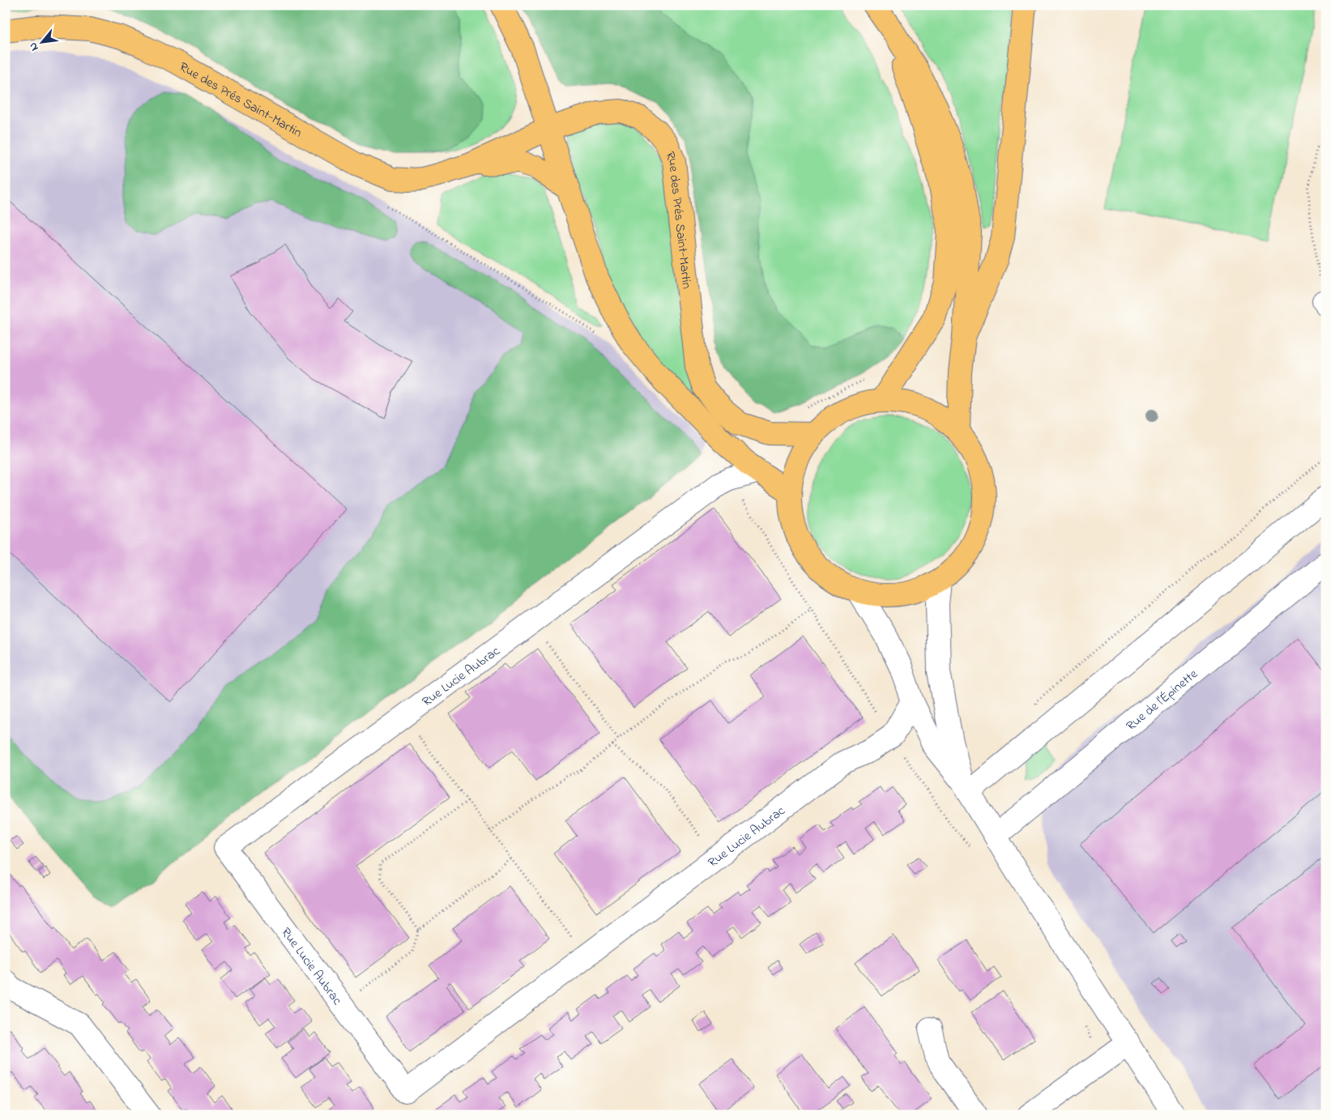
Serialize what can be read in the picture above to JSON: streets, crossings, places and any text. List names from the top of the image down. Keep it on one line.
{"streets":{"main road":["Rue des Prés Saint-Martin"],"street":["Rue Lucie Aubrac","Rue de l'Épinette"]},"north":"bottom left"}
